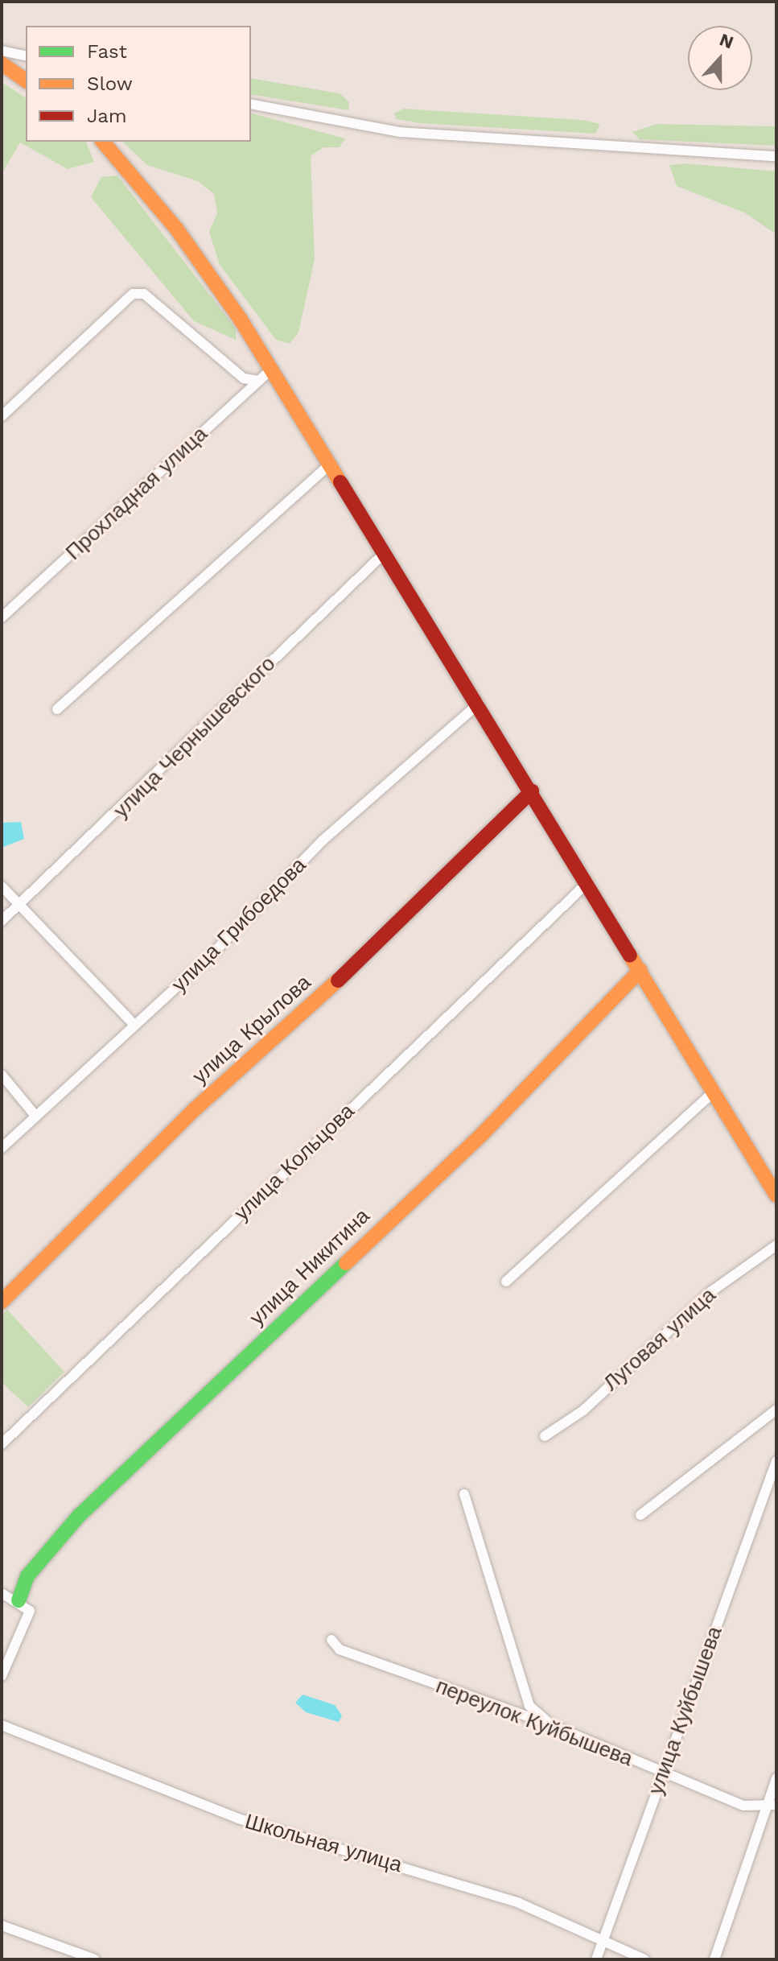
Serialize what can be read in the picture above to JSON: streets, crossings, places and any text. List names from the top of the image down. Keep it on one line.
{"streets":{"street":["Прохладная улица","улица Чернышевского","улица Грибоедова","улица Крылова","улица Кольцова","улица Никитина","Луговая улица","улица Куйбышева","переулок Куйбышева","Школьная улица"]},"crossings":[["улица Куйбышева","переулок Куйбышева"],["улица Куйбышева","Школьная улица"]],"legend":["Fast","Slow","Jam"],"north":"top"}
